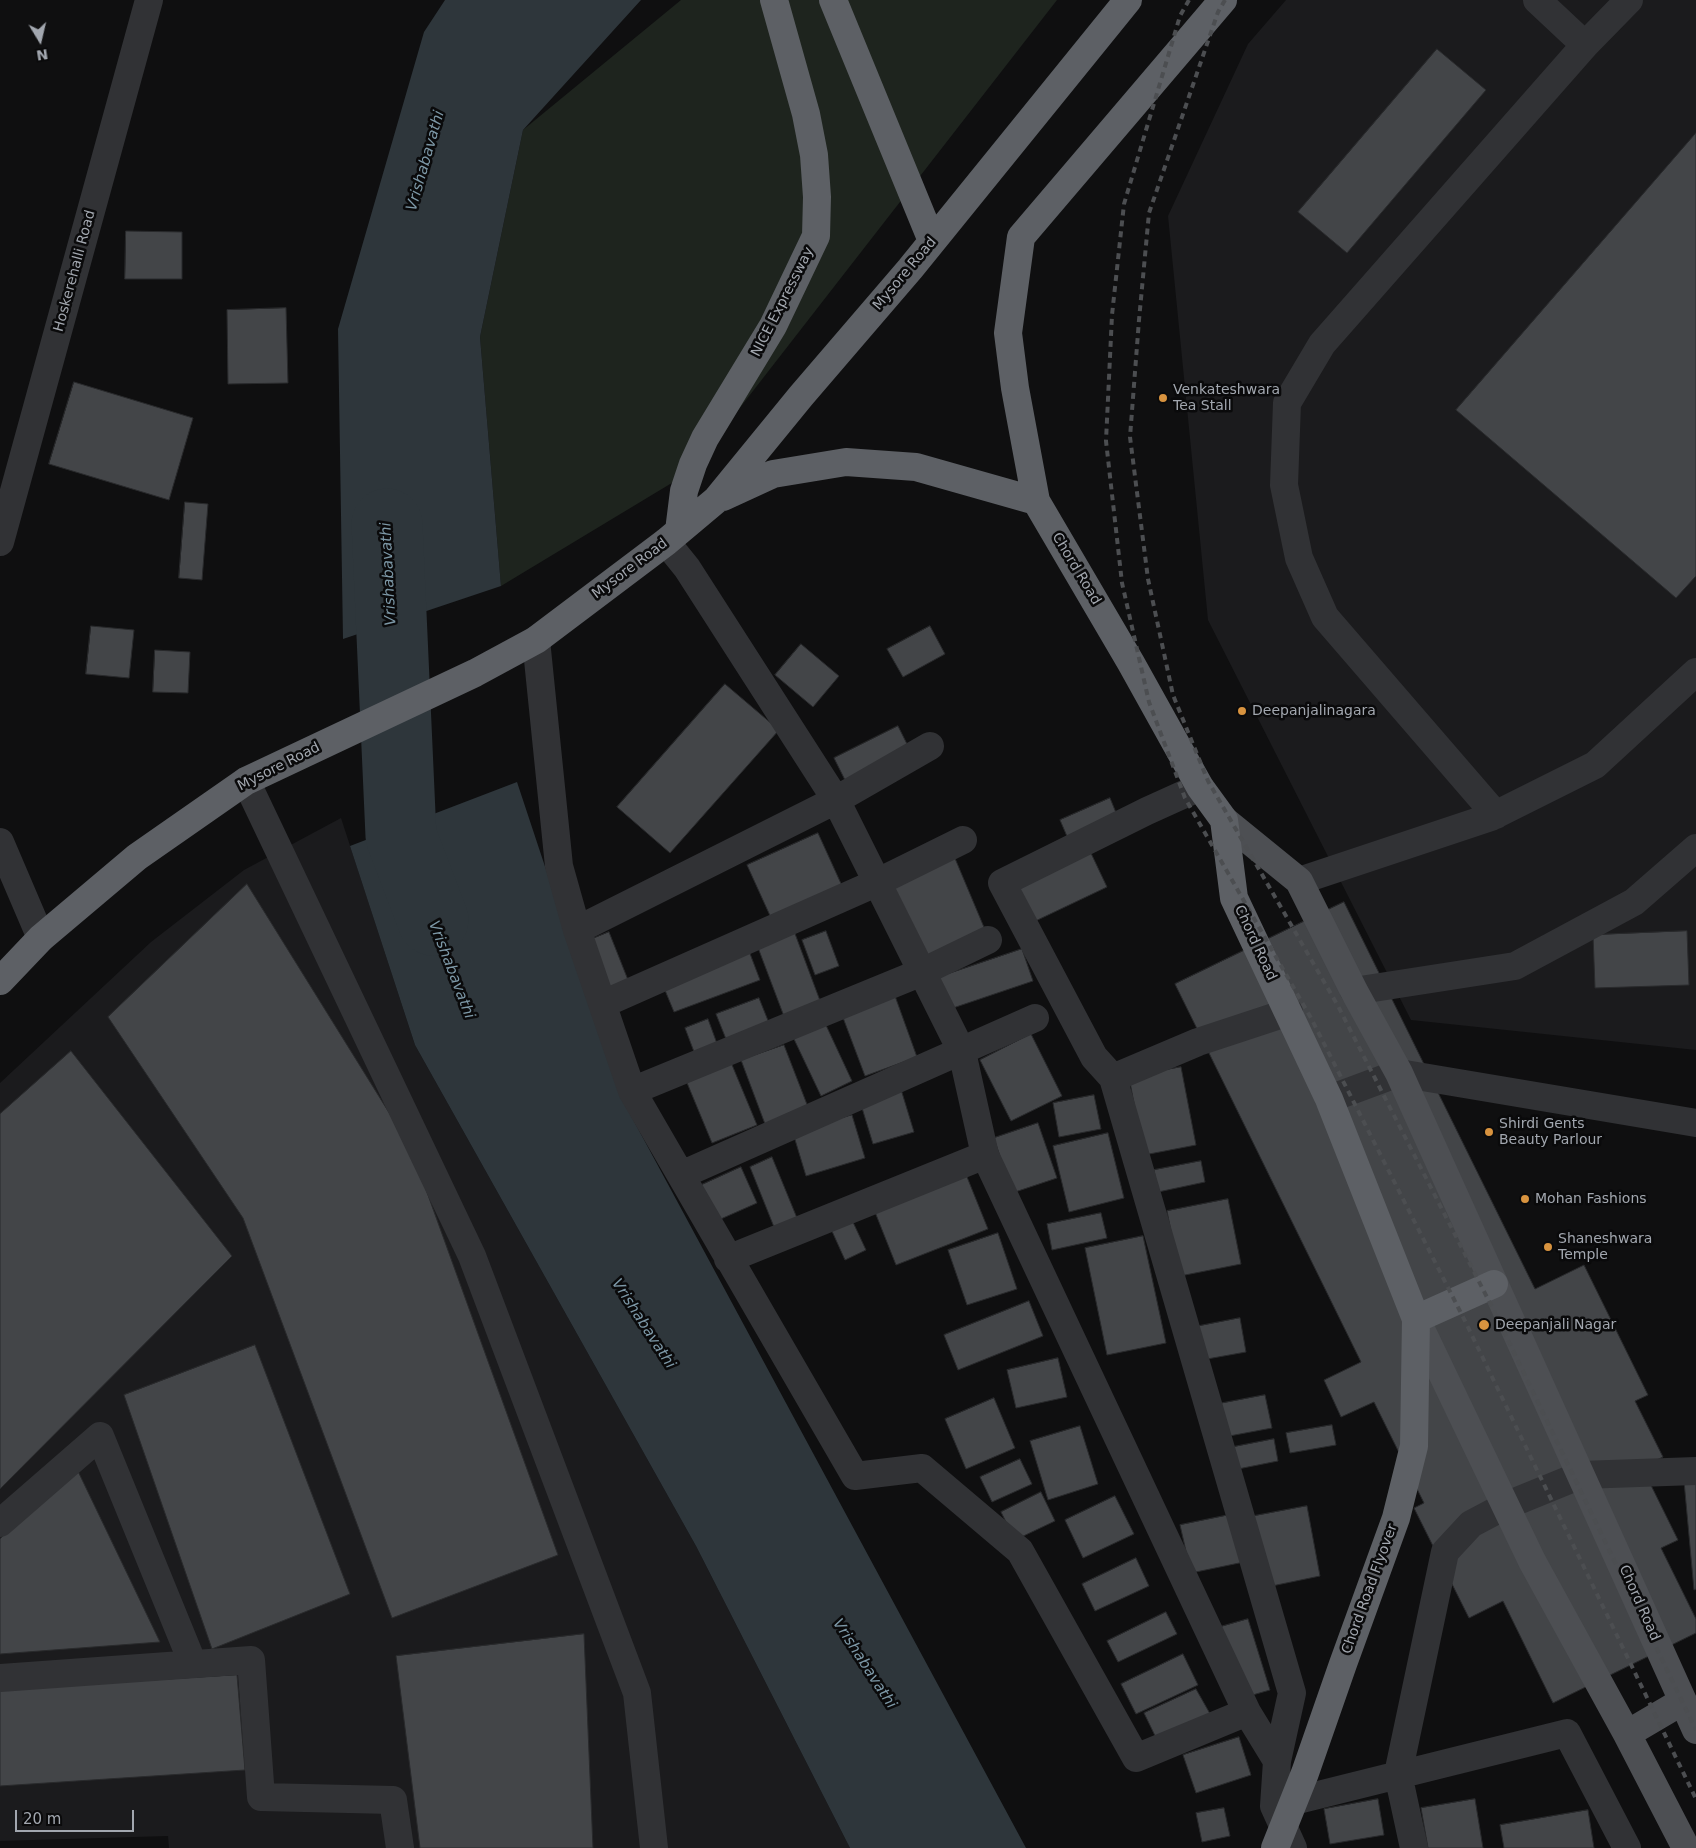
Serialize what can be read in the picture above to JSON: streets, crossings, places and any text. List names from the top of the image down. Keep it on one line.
{"streets":{"highway":["Mysore Road","NICE Expressway","Chord Road","Chord Road Flyover"],"street":["Hoskerehalli Road"]},"crossings":[["Mysore Road","NICE Expressway"],["Chord Road","Chord Road Flyover"]],"water":["Vrishabavathi"],"places":["Venkateshwara Tea Stall","Deepanjalinagara","Shirdi Gents Beauty Parlour","Mohan Fashions","Shaneshwara Temple","Deepanjali Nagar"],"scale_bar":"20 m","north":"bottom"}
